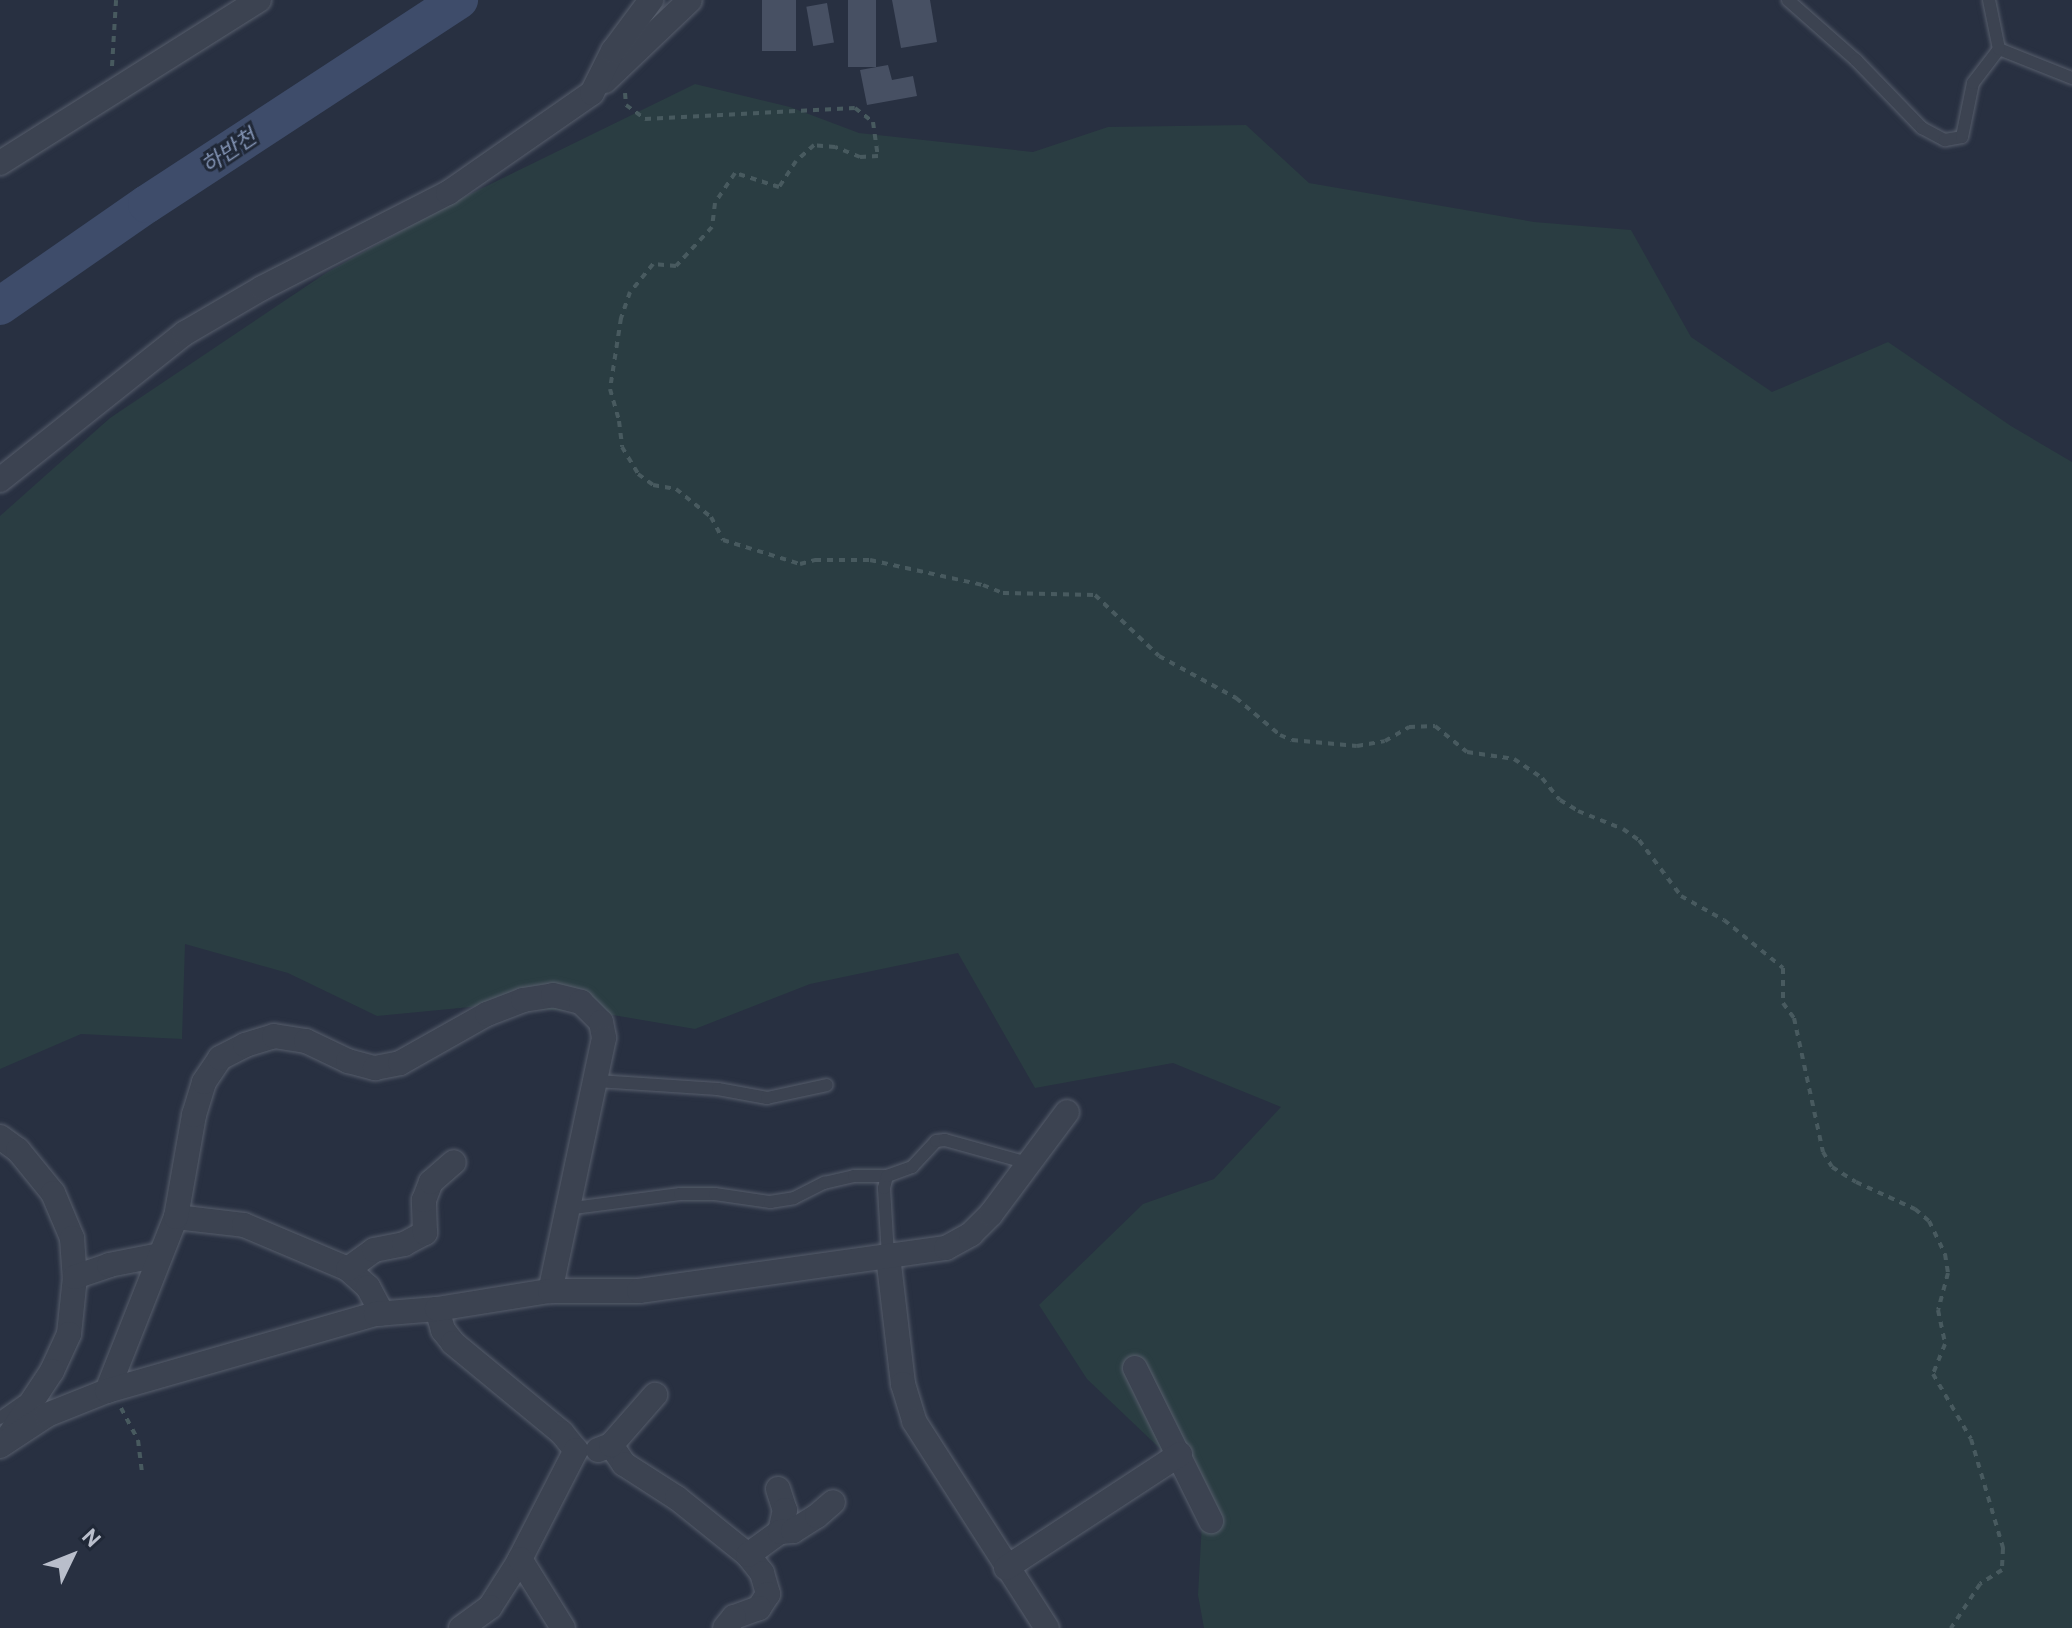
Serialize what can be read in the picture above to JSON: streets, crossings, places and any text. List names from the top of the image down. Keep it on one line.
{"water":["하반천"],"north":"top right"}
